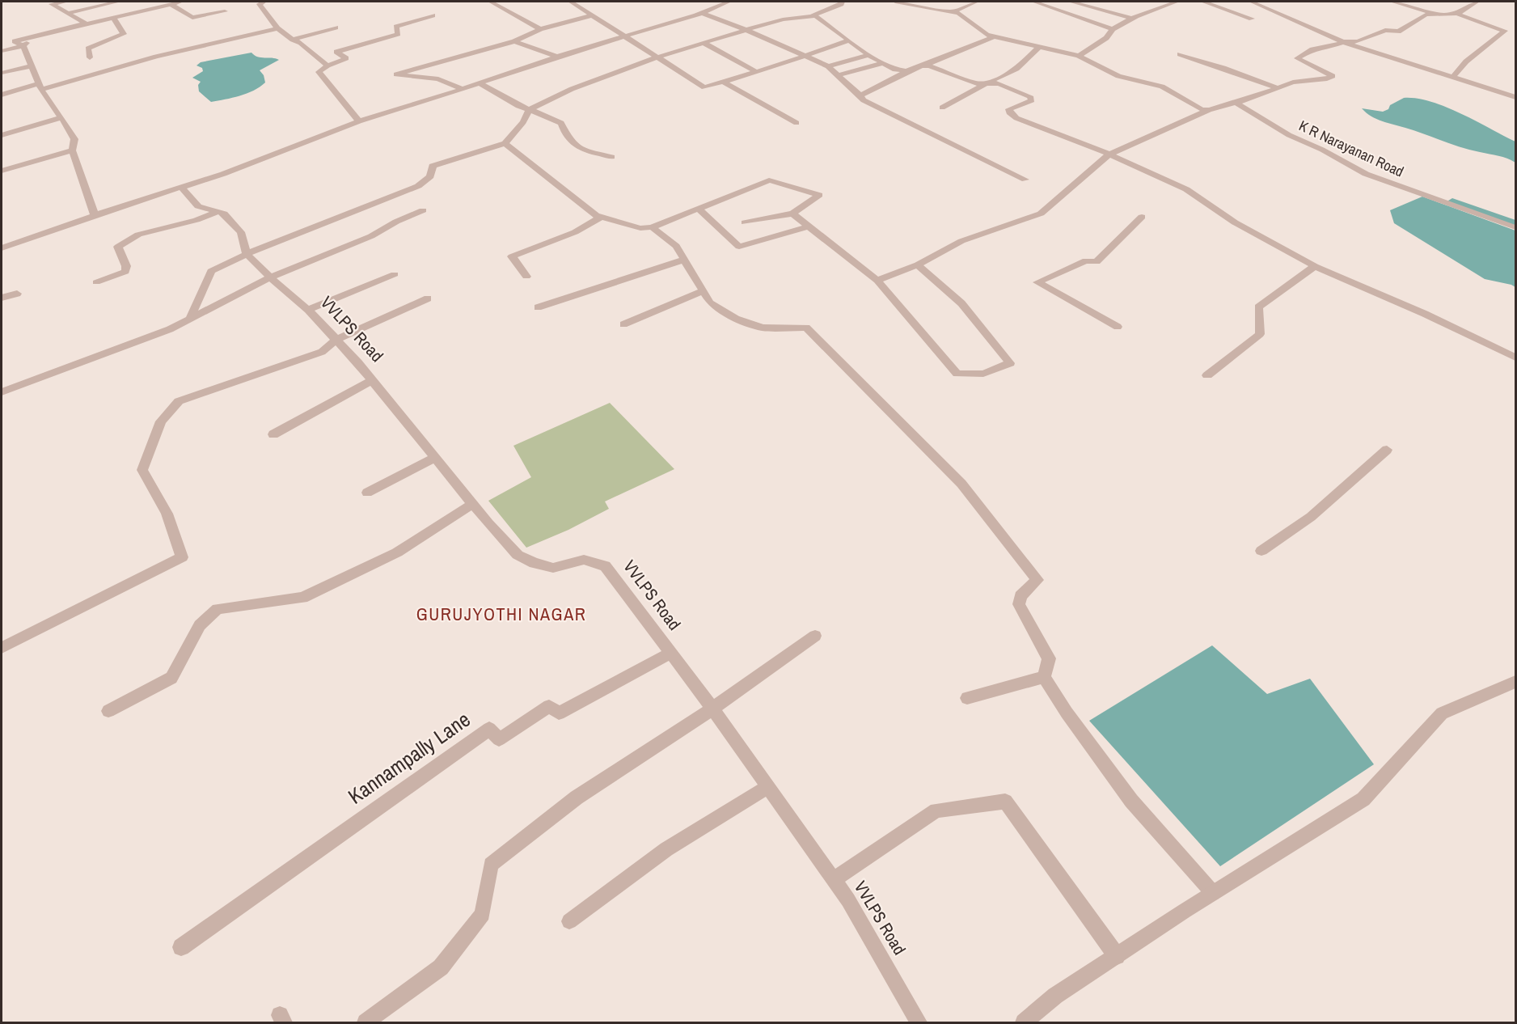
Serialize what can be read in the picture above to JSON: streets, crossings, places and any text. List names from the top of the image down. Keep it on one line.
{"streets":{"street":["K R Narayanan Road","VVLPS Road","Kannampally Lane"]},"crossings":[["VVLPS Road","Kannampally Lane"]],"districts":["GURUJYOTHI NAGAR"]}
